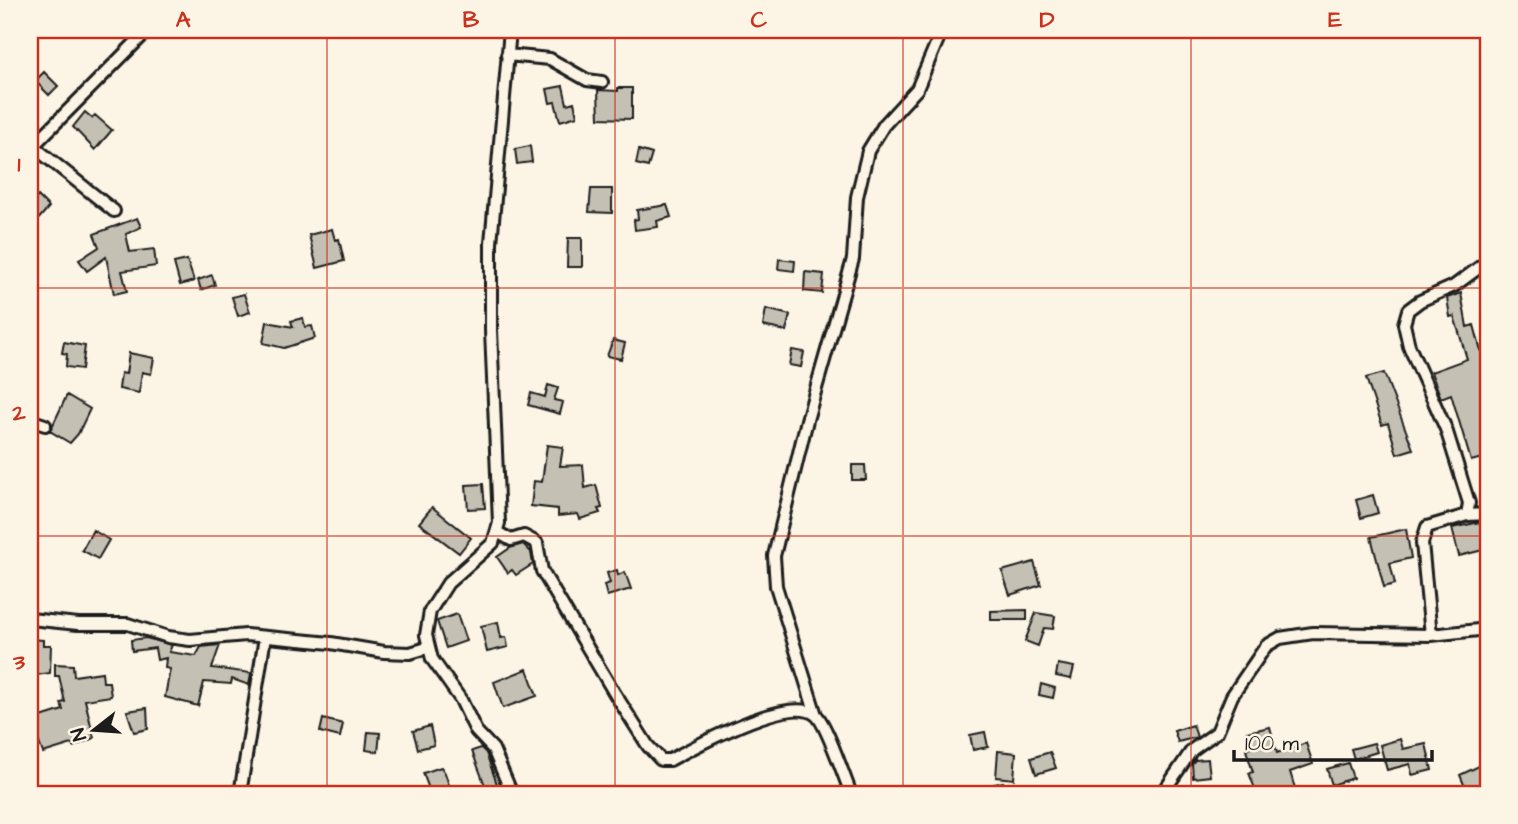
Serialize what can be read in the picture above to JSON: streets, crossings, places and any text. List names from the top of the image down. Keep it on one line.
{"scale_bar":"100 m","north":"left","grid":{"columns":["A","B","C","D","E"],"rows":["1","2","3"]}}
